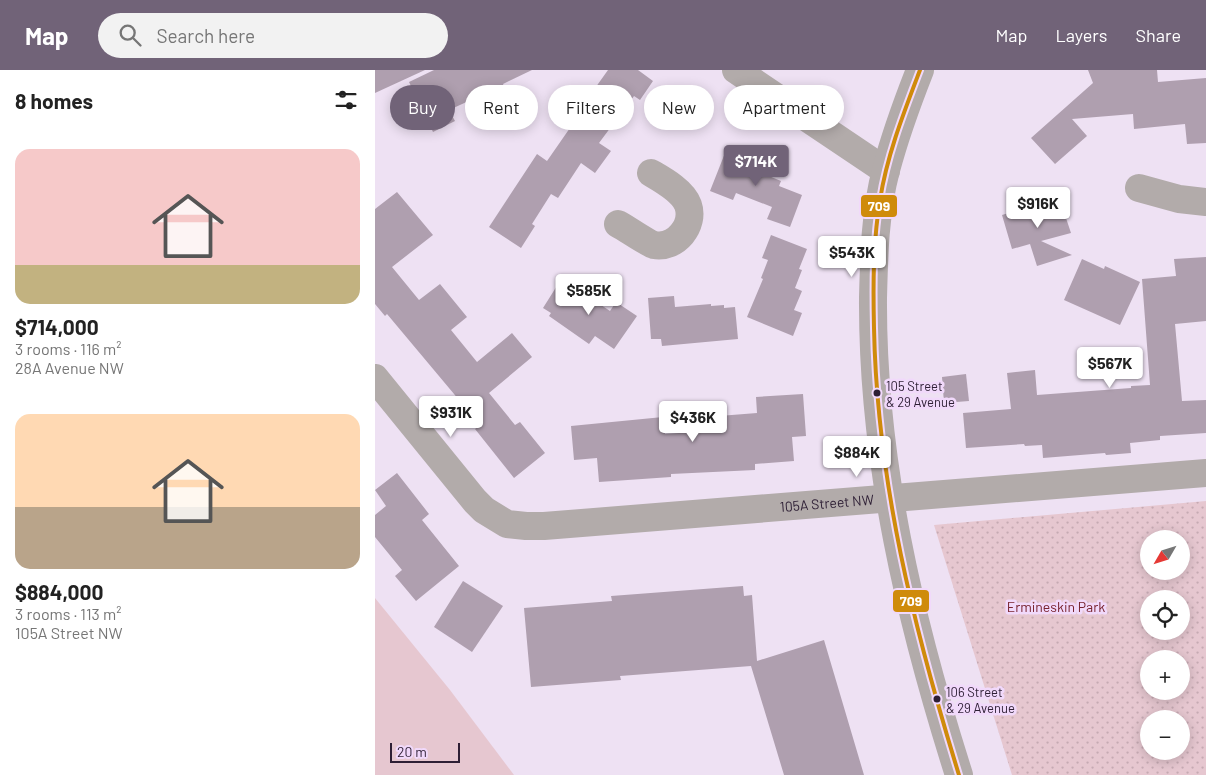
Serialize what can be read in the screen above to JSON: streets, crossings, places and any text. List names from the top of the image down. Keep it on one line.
{"streets":{"street":["105A Street NW"]},"parks":["Ermineskin Park"],"places":["105 Street & 29 Avenue","106 Street & 29 Avenue"],"lines":["transit line 709"],"scale_bar":"20 m","north":"bottom left","page":{"header":"Map","search":"Search here","nav":["Map","Layers","Share"],"heading":"8 homes","chip":["Buy","Rent","Filters","New","Apartment"],"list":[{"name":"$714,000","note":"3 rooms · 116 m² · 28A Avenue NW"},{"name":"$884,000","note":"3 rooms · 113 m² · 105A Street NW"}],"price":["$714K","$916K","$543K","$585K","$567K","$931K","$436K","$884K"],"map_buttons":["+","−"],"scale":"20 m"}}
